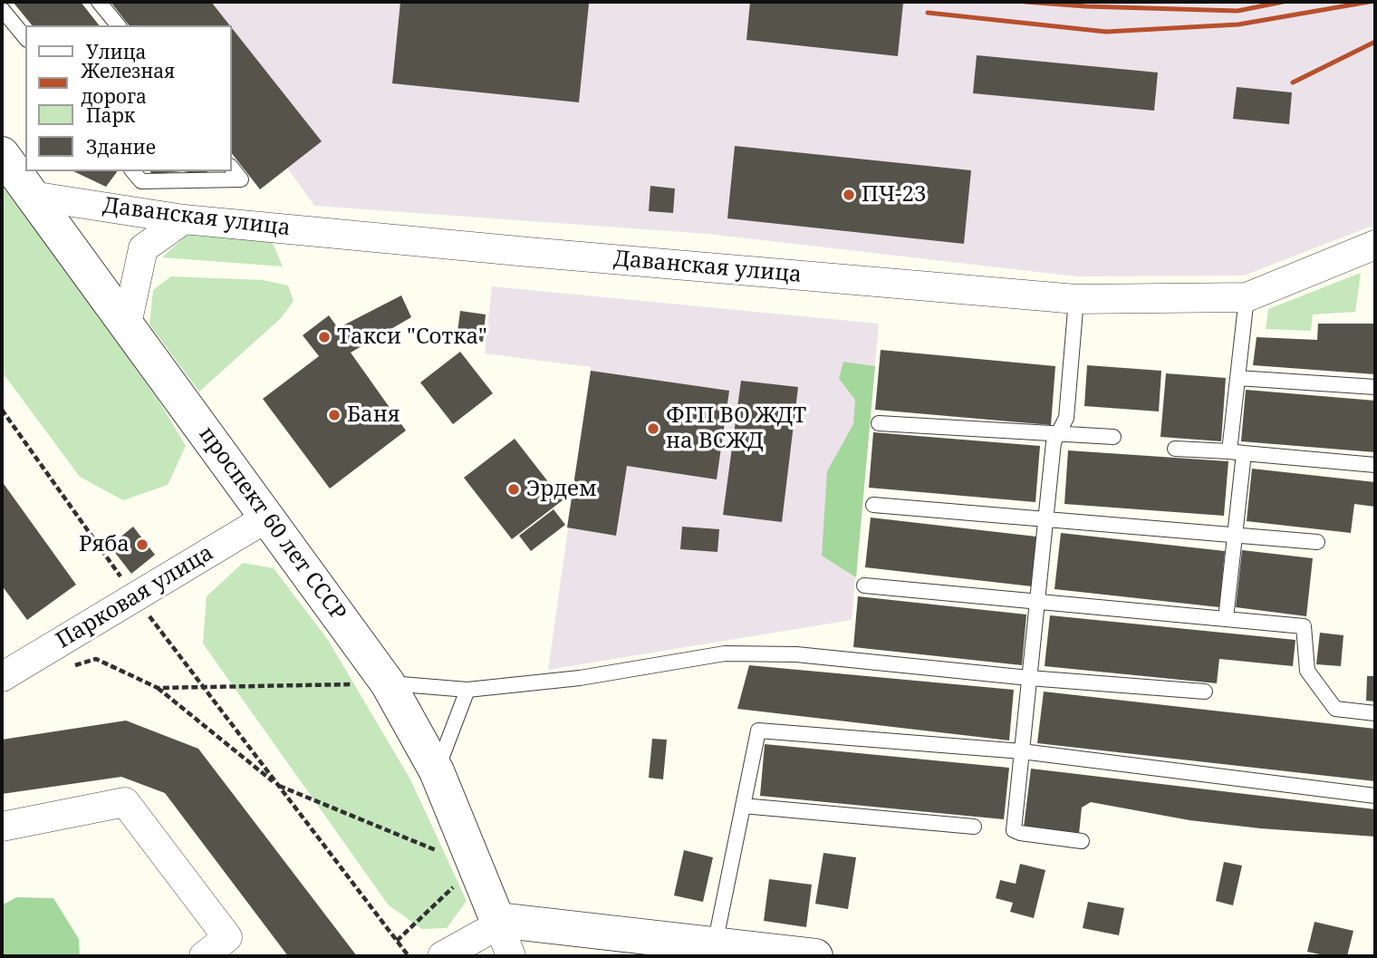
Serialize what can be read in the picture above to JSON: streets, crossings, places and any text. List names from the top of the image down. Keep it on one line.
{"streets":{"street":["Даванская улица","проспект 60 лет СССР","Парковая улица"]},"crossings":[["Даванская улица","проспект 60 лет СССР"],["проспект 60 лет СССР","Парковая улица"]],"places":["ПЧ-23","Такси \"Сотка\"","Баня","ФГП ВО ЖДТ на ВСЖД","Эрдем","Ряба"],"legend":["Улица","Железная дорога","Парк","Здание"]}
